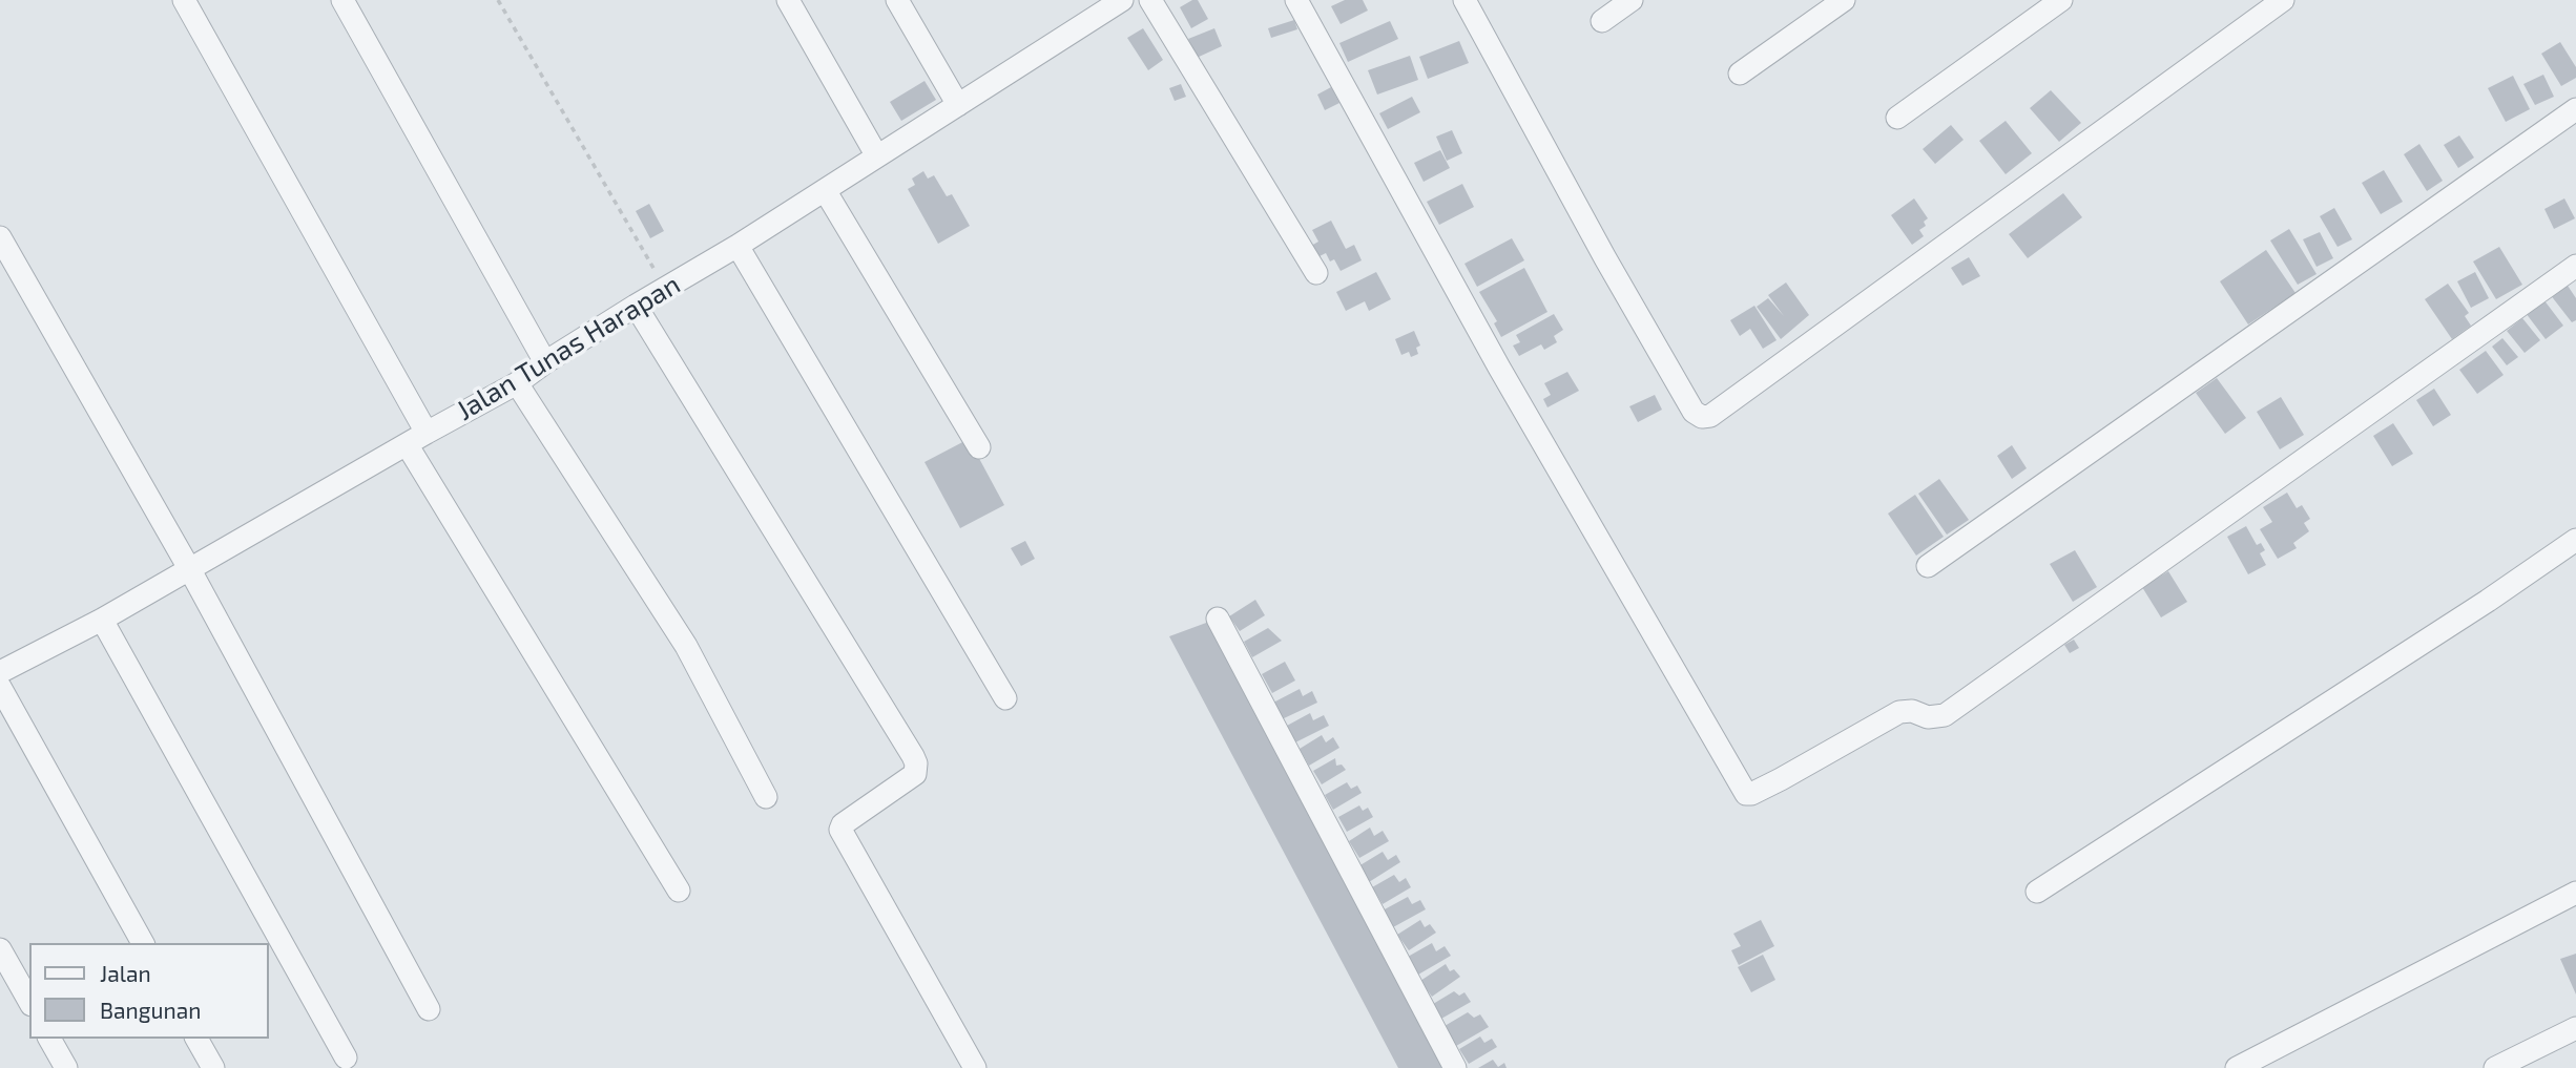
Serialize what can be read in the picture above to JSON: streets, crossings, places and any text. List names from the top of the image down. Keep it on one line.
{"streets":{"street":["Jalan Tunas Harapan"]},"legend":["Jalan","Bangunan"]}
